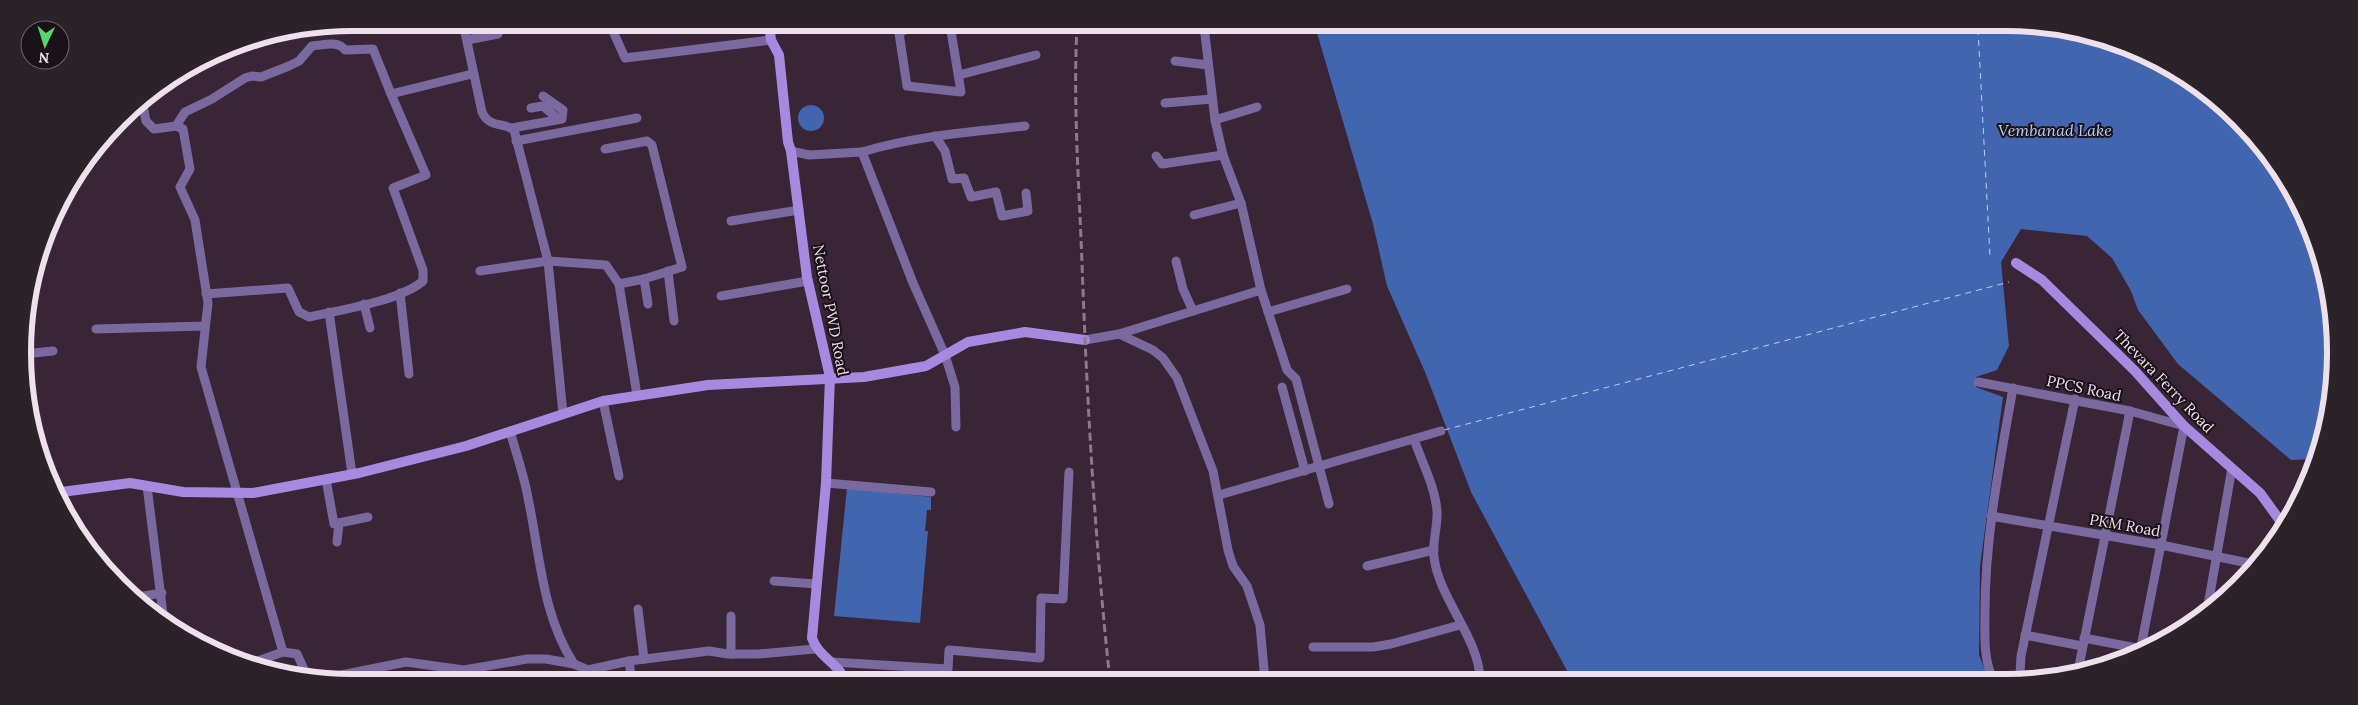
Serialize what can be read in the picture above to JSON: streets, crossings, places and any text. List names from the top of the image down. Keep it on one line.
{"streets":{"street":["Nettoor PWD Road","Thevara Ferry Road","PPCS Road","PKM Road"]},"crossings":[["Thevara Ferry Road","PPCS Road"]],"water":["Vembanad Lake"],"north":"bottom"}
